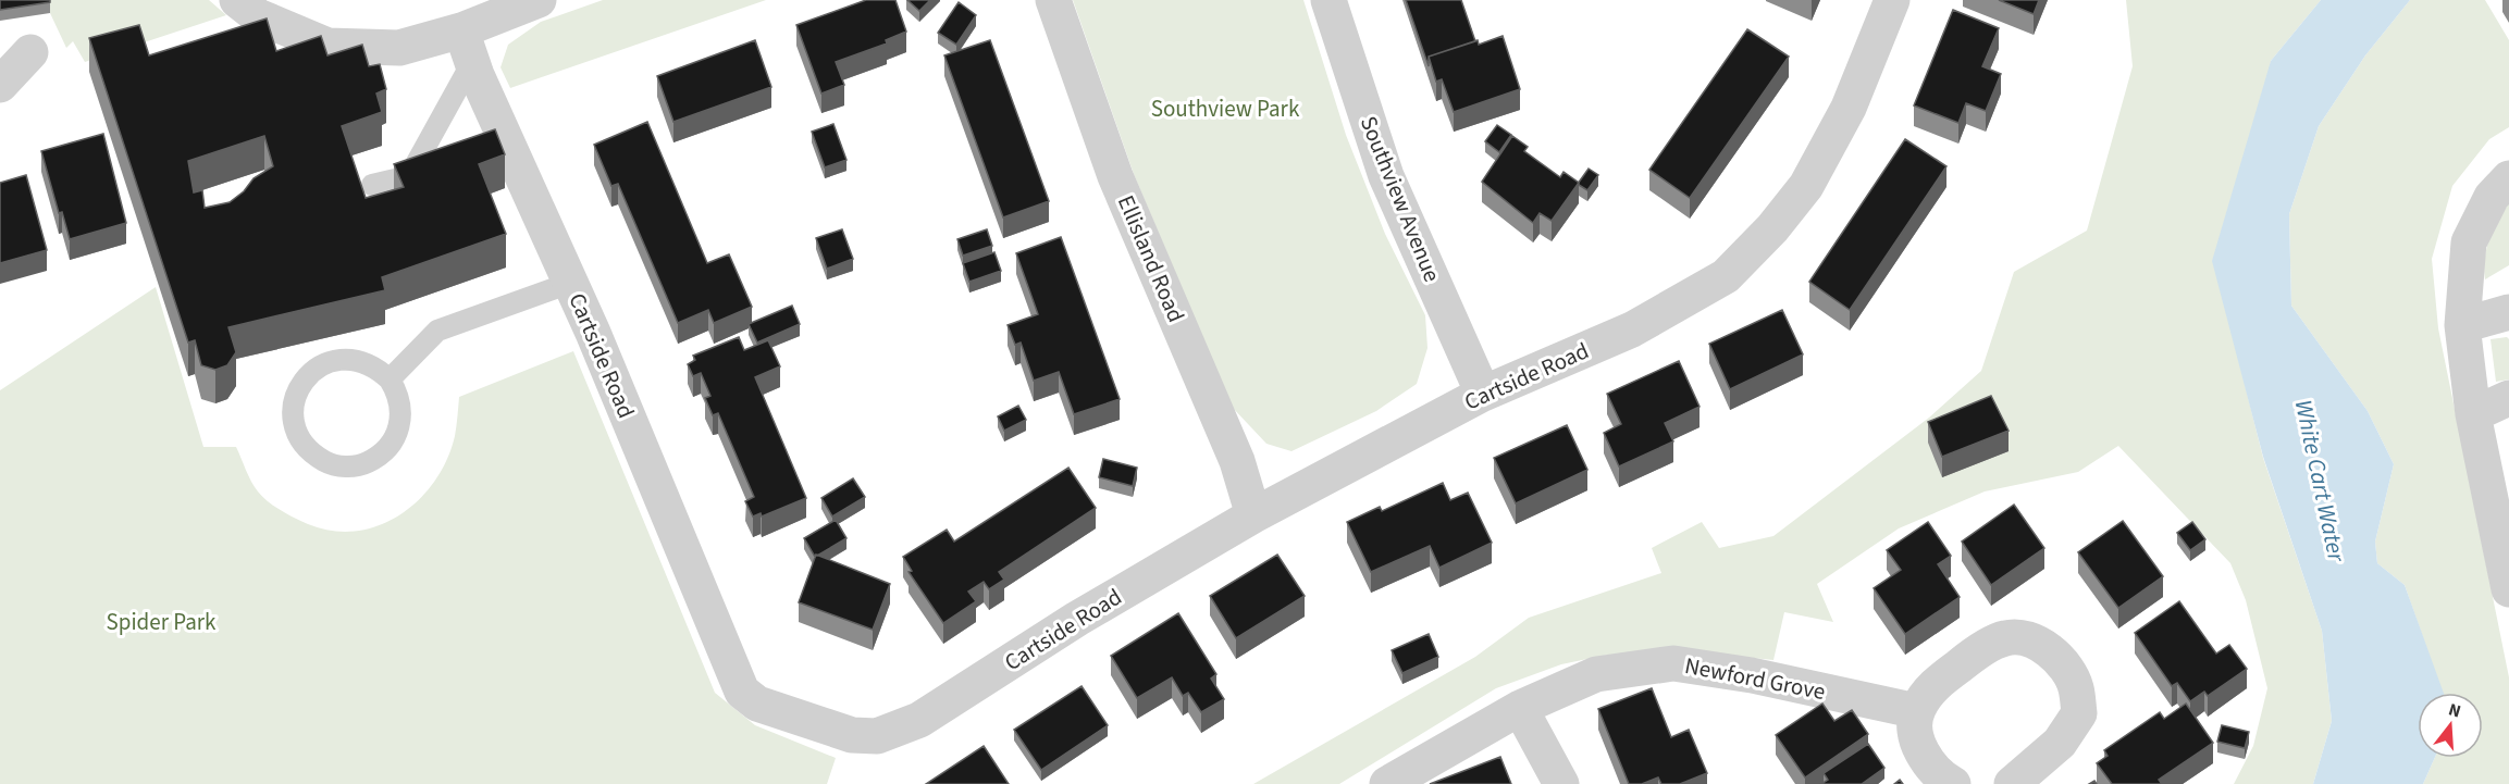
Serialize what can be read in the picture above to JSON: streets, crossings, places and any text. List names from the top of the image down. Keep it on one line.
{"streets":{"street":["Southview Avenue","Ellisland Road","Cartside Road","Newford Grove"]},"crossings":[["Southview Avenue","Cartside Road"],["Ellisland Road","Cartside Road"]],"water":["White Cart Water"],"parks":["Southview Park","Spider Park"],"north":"top"}
